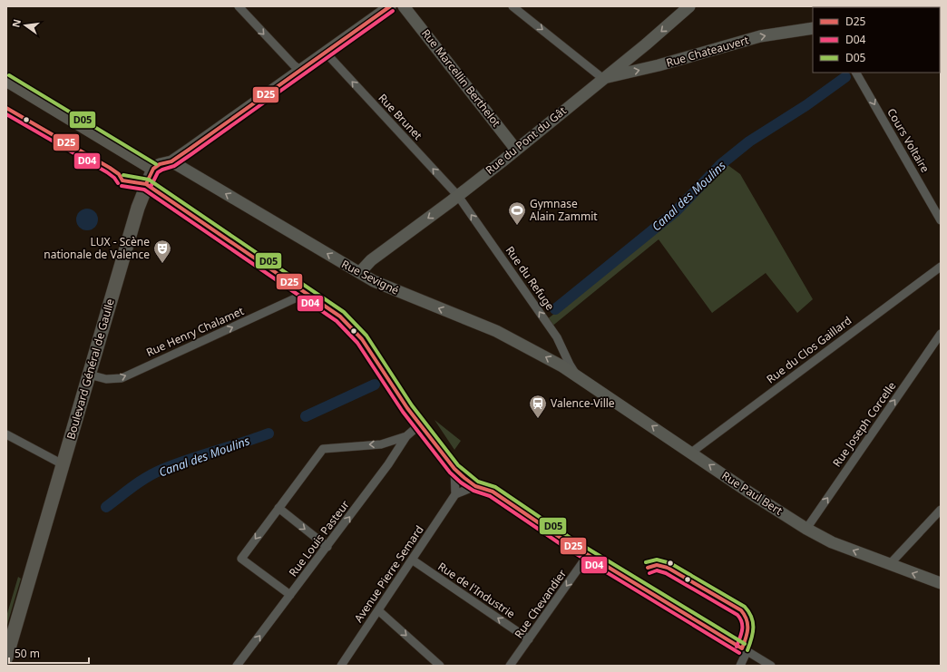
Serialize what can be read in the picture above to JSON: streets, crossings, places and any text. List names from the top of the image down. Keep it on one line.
{"streets":{"main road":["Boulevard Général de Gaulle"],"street":["Rue Chateauvert","Rue Marcellin Berthelot","Rue Brunet","Rue du Pont du Gât","Cours Voltaire","Rue Sevigné","Rue du Refuge","Rue Henry Chalamet","Rue du Clos Gaillard","Rue Joseph Corcelle","Rue Paul Bert","Rue Louis Pasteur","Avenue Pierre Semard","Rue de l'Industrie","Rue Chevandier"]},"crossings":[["Rue Chateauvert","Rue du Pont du Gât"],["Rue Marcellin Berthelot","Rue du Pont du Gât"],["Rue Brunet","Rue du Pont du Gât"],["Rue Brunet","Rue du Refuge"],["Rue du Pont du Gât","Rue Sevigné"],["Rue du Pont du Gât","Rue du Refuge"],["Rue Sevigné","Rue du Refuge"],["Rue Sevigné","Rue Paul Bert"],["Rue du Refuge","Rue Paul Bert"],["Rue Henry Chalamet","Boulevard Général de Gaulle"],["Rue Henry Chalamet","Rue Louis Pasteur"],["Rue du Clos Gaillard","Rue Paul Bert"],["Rue Joseph Corcelle","Rue Paul Bert"],["Avenue Pierre Semard","Rue de l'Industrie"],["Rue de l'Industrie","Rue Chevandier"]],"one_way":["Rue Chateauvert","Rue Brunet","Rue du Pont du Gât","Cours Voltaire","Rue Sevigné","Rue du Refuge","Rue Henry Chalamet","Rue Joseph Corcelle","Rue Paul Bert","Rue Louis Pasteur","Rue Chevandier"],"water":["Canal des Moulins"],"places":{"sports":["Gymnase Alain Zammit"],"theatre":["LUX - Scène nationale de Valence"],"station":["Valence-Ville"]},"lines":["transit line D25","transit line D04","transit line D05"],"legend":["D25","D04","D05"],"scale_bar":"50 m","north":"left"}
